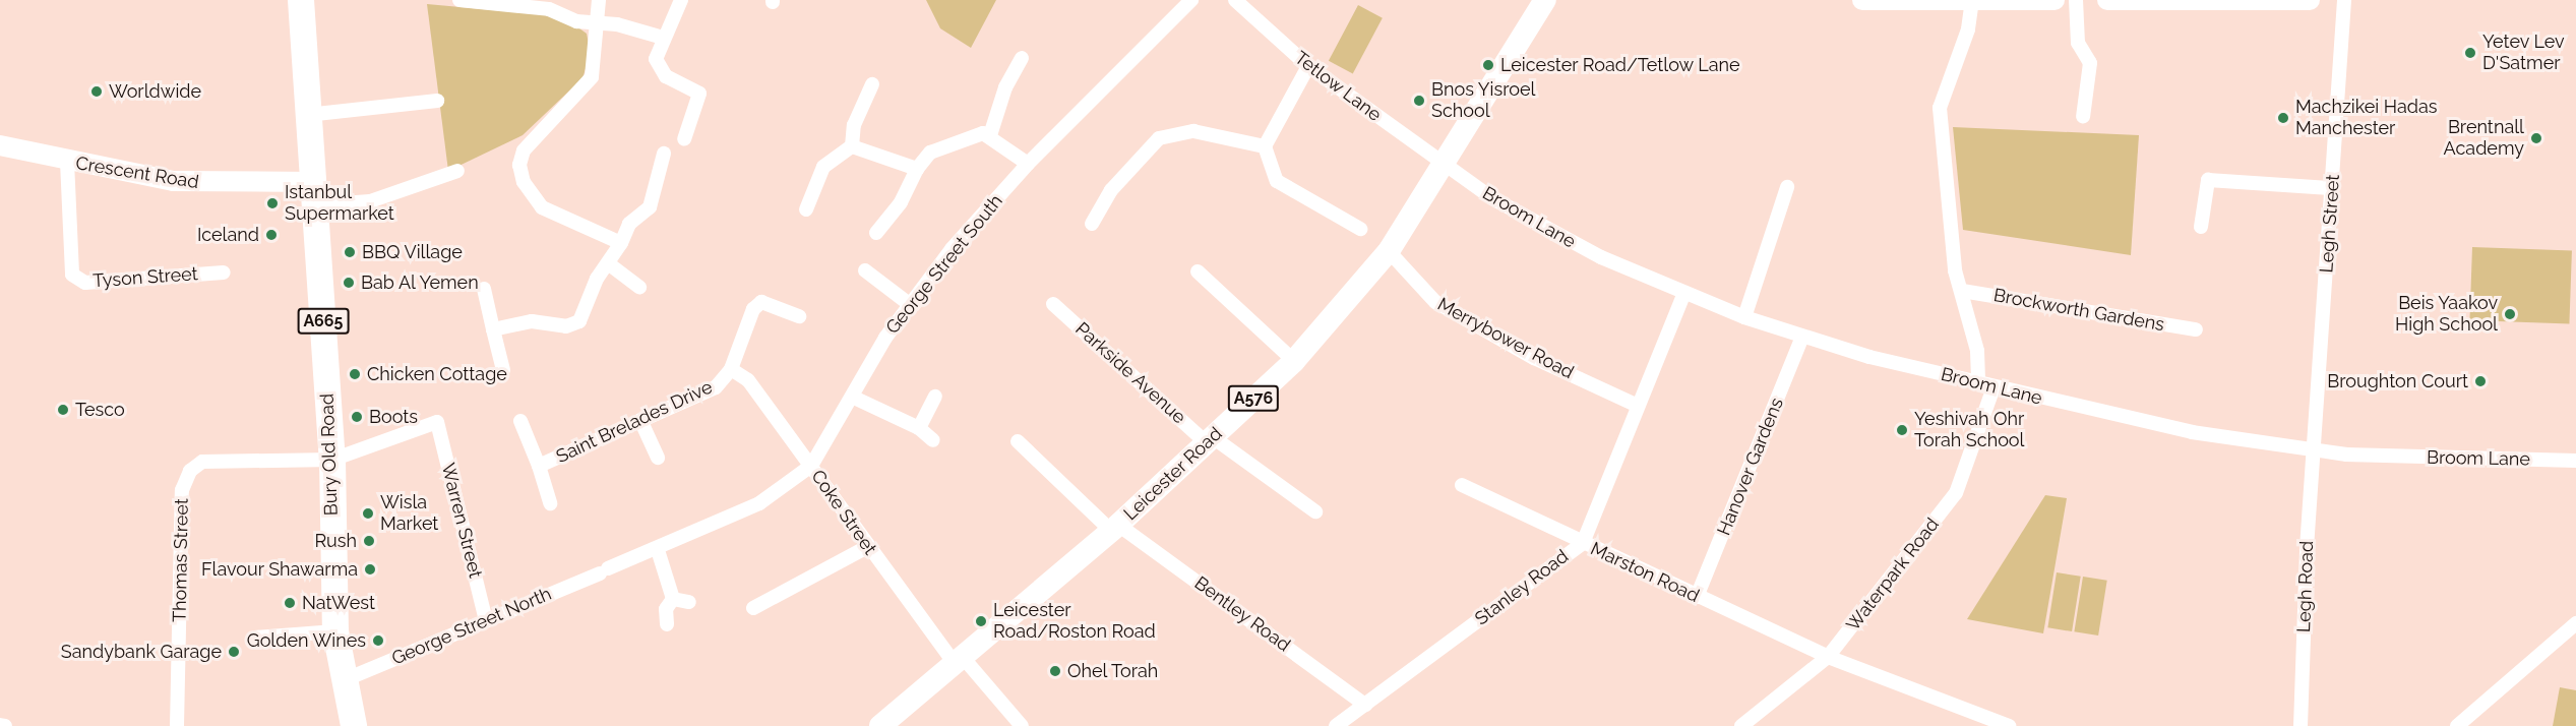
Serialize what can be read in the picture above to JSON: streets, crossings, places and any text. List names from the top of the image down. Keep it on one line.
{"streets":{"highway":["A665","Bury Old Road"],"main road":["A576","Leicester Road"],"street":["Tetlow Lane","Crescent Road","Broom Lane","Legh Street","George Street South","Tyson Street","Brockworth Gardens","Merrybower Road","Parkside Avenue","Saint Brelades Drive","Hanover Gardens","Coke Street","Warren Street","Thomas Street","Marston Road","Waterpark Road","Legh Road","Stanley Road","Bentley Road","George Street North"]},"crossings":[["Tetlow Lane","Broom Lane"],["Tetlow Lane","Leicester Road"],["Crescent Road","Tyson Street"],["Crescent Road","A665"],["Crescent Road","Bury Old Road"],["Broom Lane","Legh Street"],["Broom Lane","Hanover Gardens"],["Broom Lane","Leicester Road"],["Broom Lane","Waterpark Road"],["Broom Lane","Legh Road"],["Broom Lane","Stanley Road"],["Legh Street","Legh Road"],["George Street South","Coke Street"],["George Street South","George Street North"],["A665","Bury Old Road"],["Merrybower Road","Leicester Road"],["Merrybower Road","Stanley Road"],["Parkside Avenue","Leicester Road"],["Saint Brelades Drive","Coke Street"],["Bury Old Road","Thomas Street"],["Bury Old Road","George Street North"],["Hanover Gardens","Marston Road"],["Leicester Road","Coke Street"],["Leicester Road","Bentley Road"],["Warren Street","Thomas Street"],["Warren Street","George Street North"],["Marston Road","Waterpark Road"],["Marston Road","Stanley Road"],["Stanley Road","Bentley Road"]],"places":["Yetev Lev D'Satmer","Leicester Road/Tetlow Lane","Worldwide","Bnos Yisroel School","Machzikei Hadas Manchester","Brentnall Academy","Istanbul Supermarket","Iceland","BBQ Village","Bab Al Yemen","Beis Yaakov High School","Chicken Cottage","Broughton Court","Tesco","Boots","Yeshivah Ohr Torah School","Wisla Market","Rush","Flavour Shawarma","NatWest","Leicester Road/Roston Road","Golden Wines","Sandybank Garage","Ohel Torah"]}
